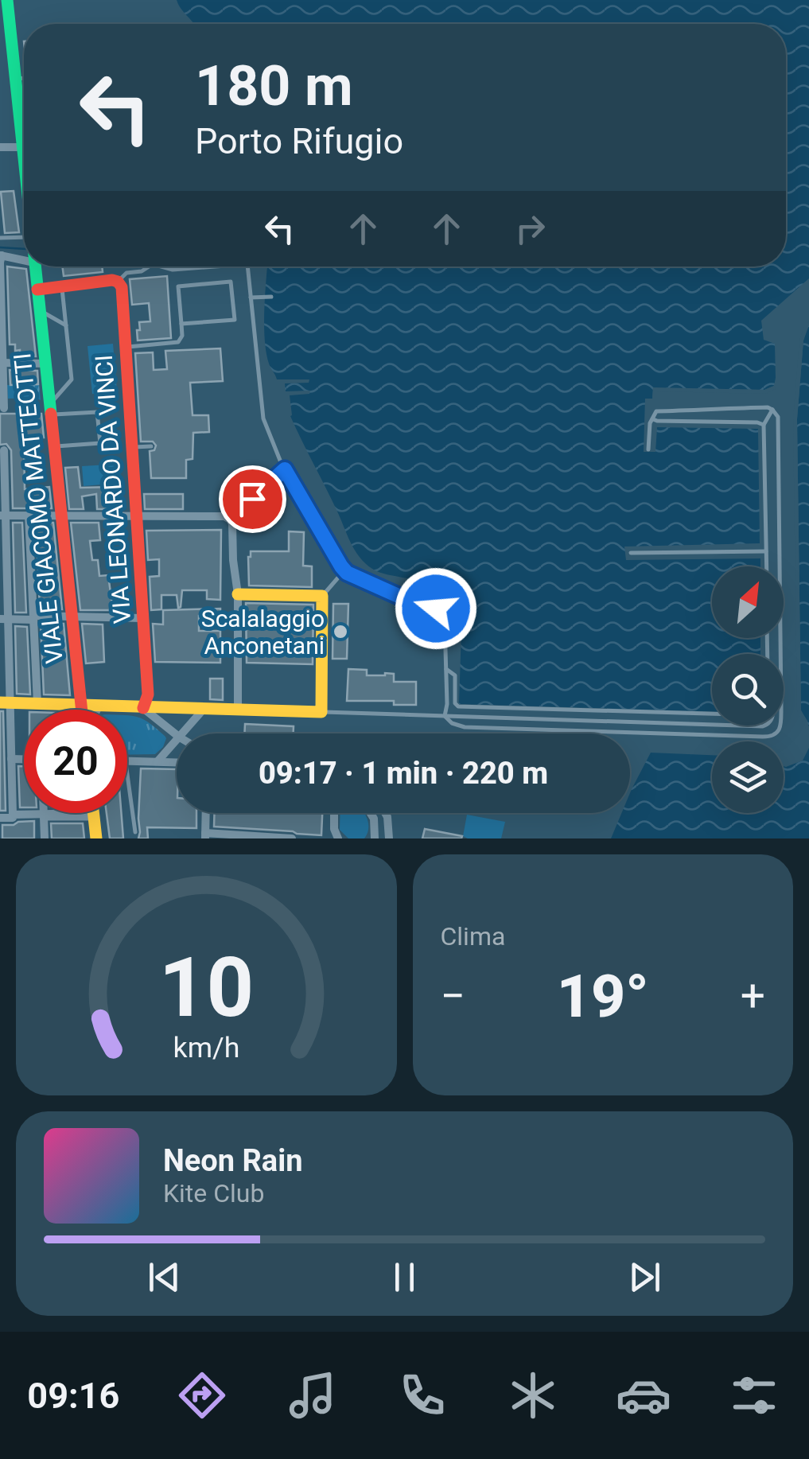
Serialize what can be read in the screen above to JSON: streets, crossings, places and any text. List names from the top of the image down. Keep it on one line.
{"streets":{"street":["VIA LEONARDO DA VINCI","VIALE GIACOMO MATTEOTTI"]},"places":["Scalalaggio Anconetani"],"north":"top right","page":{"turn":["180 m","Porto Rifugio"],"limit":"20","trip":"09:17 · 1 min · 220 m","tile":"Clima","heat":["−","19°","+"],"song":["Neon Rain","Kite Club"],"tabs":"09:16","gauge":["10","km/h"]}}
